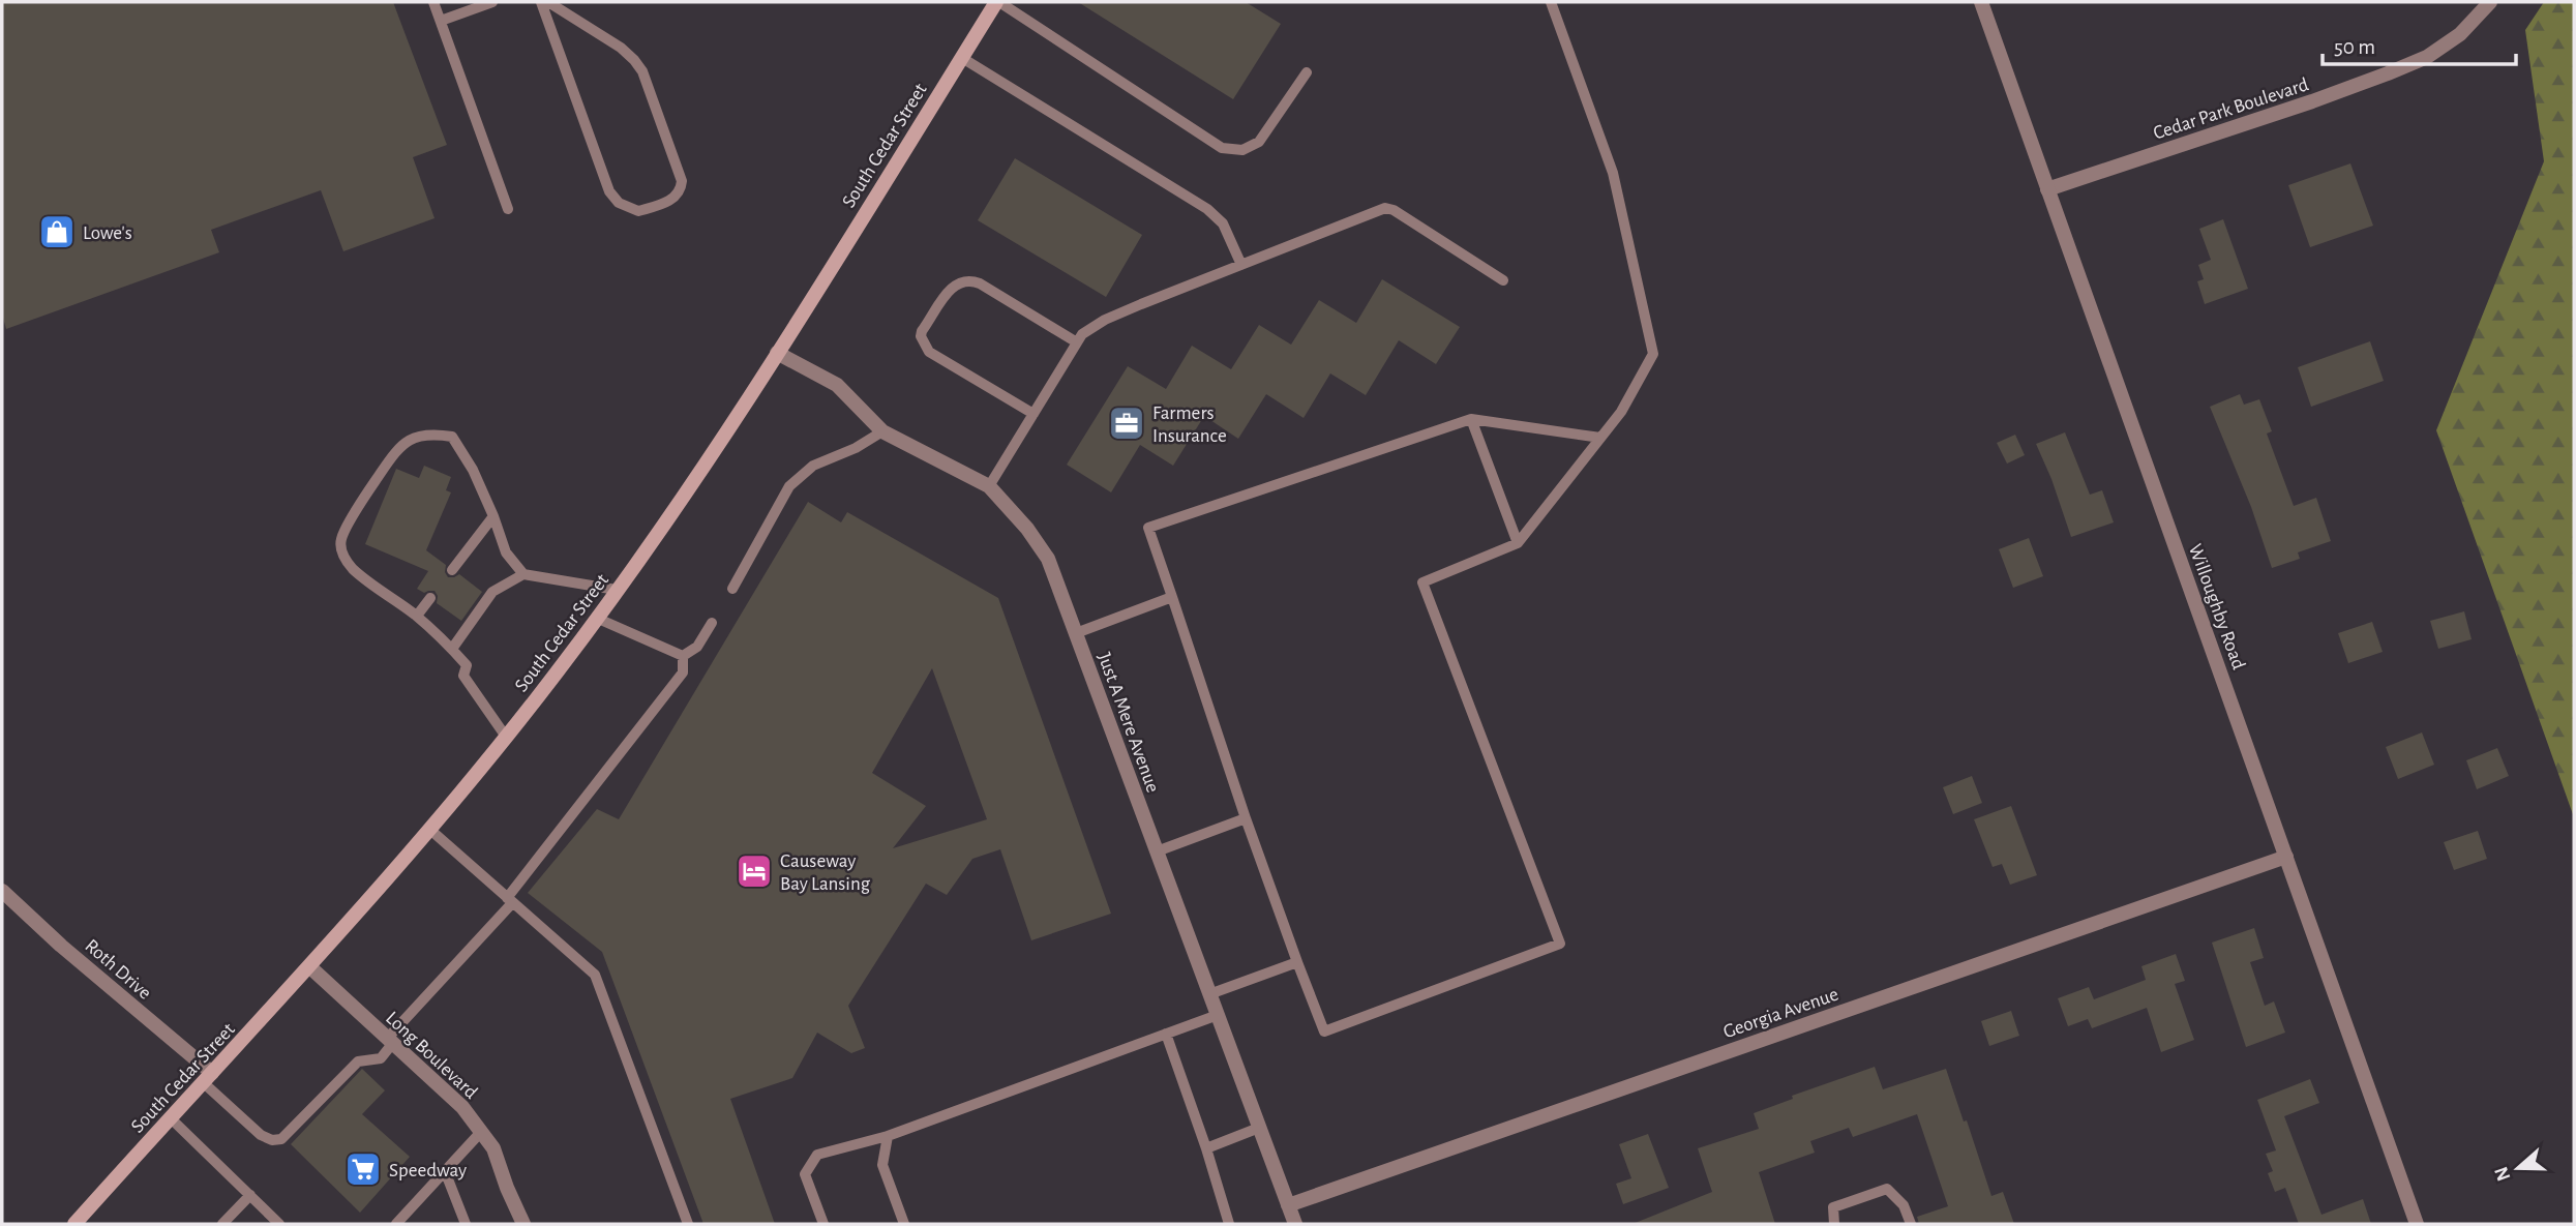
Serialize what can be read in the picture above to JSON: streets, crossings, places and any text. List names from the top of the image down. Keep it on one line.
{"streets":{"main road":["South Cedar Street"],"street":["Cedar Park Boulevard","Willoughby Road","Just A Mere Avenue","Roth Drive","Georgia Avenue","Long Boulevard"]},"crossings":[["Cedar Park Boulevard","Willoughby Road"],["South Cedar Street","Just A Mere Avenue"],["South Cedar Street","Roth Drive"],["South Cedar Street","Long Boulevard"],["Willoughby Road","Georgia Avenue"],["Just A Mere Avenue","Georgia Avenue"]],"places":{"shop":["Lowe's"],"office":["Farmers Insurance"],"hotel":["Causeway Bay Lansing"],"supermarket":["Speedway"]},"scale_bar":"50 m","north":"left"}
